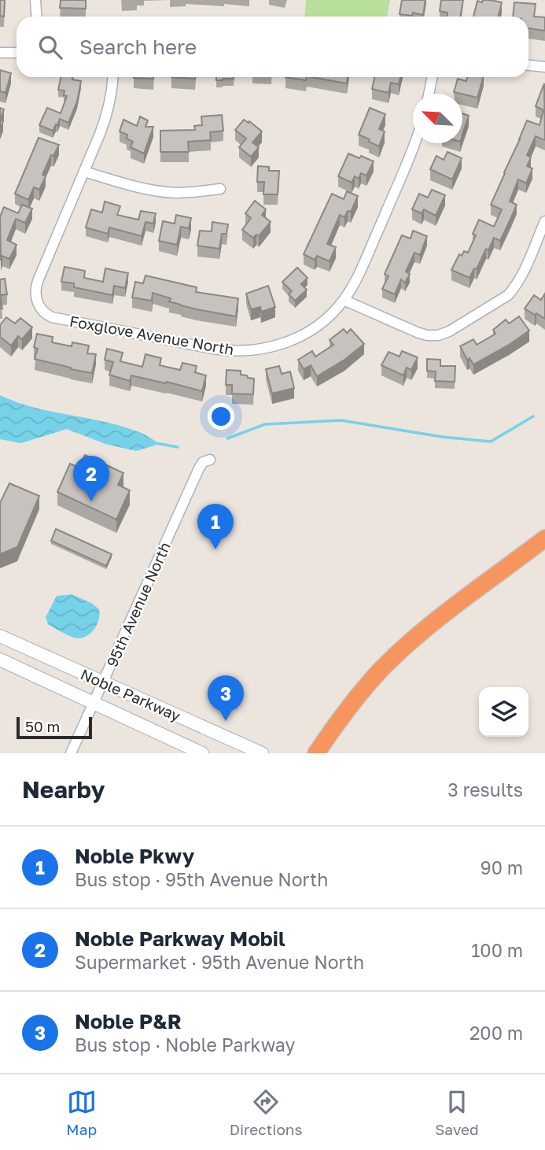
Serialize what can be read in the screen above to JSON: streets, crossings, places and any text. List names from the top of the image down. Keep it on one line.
{"streets":{"main road":["Noble Parkway"],"street":["Foxglove Avenue North","95th Avenue North"]},"crossings":[["95th Avenue North","Noble Parkway"]],"scale_bar":"50 m","north":"top left","page":{"search":"Search here","pins":["2","1","3"],"scale":"50 m","heading":["Nearby","3 results"],"list":[{"mark":"1","name":"Noble Pkwy","note":"Bus stop · 95th Avenue North","value":"90 m"},{"mark":"2","name":"Noble Parkway Mobil","note":"Supermarket · 95th Avenue North","value":"100 m"},{"mark":"3","name":"Noble P&R","note":"Bus stop · Noble Parkway","value":"200 m"}],"nav":["Map","Directions","Saved"]}}
